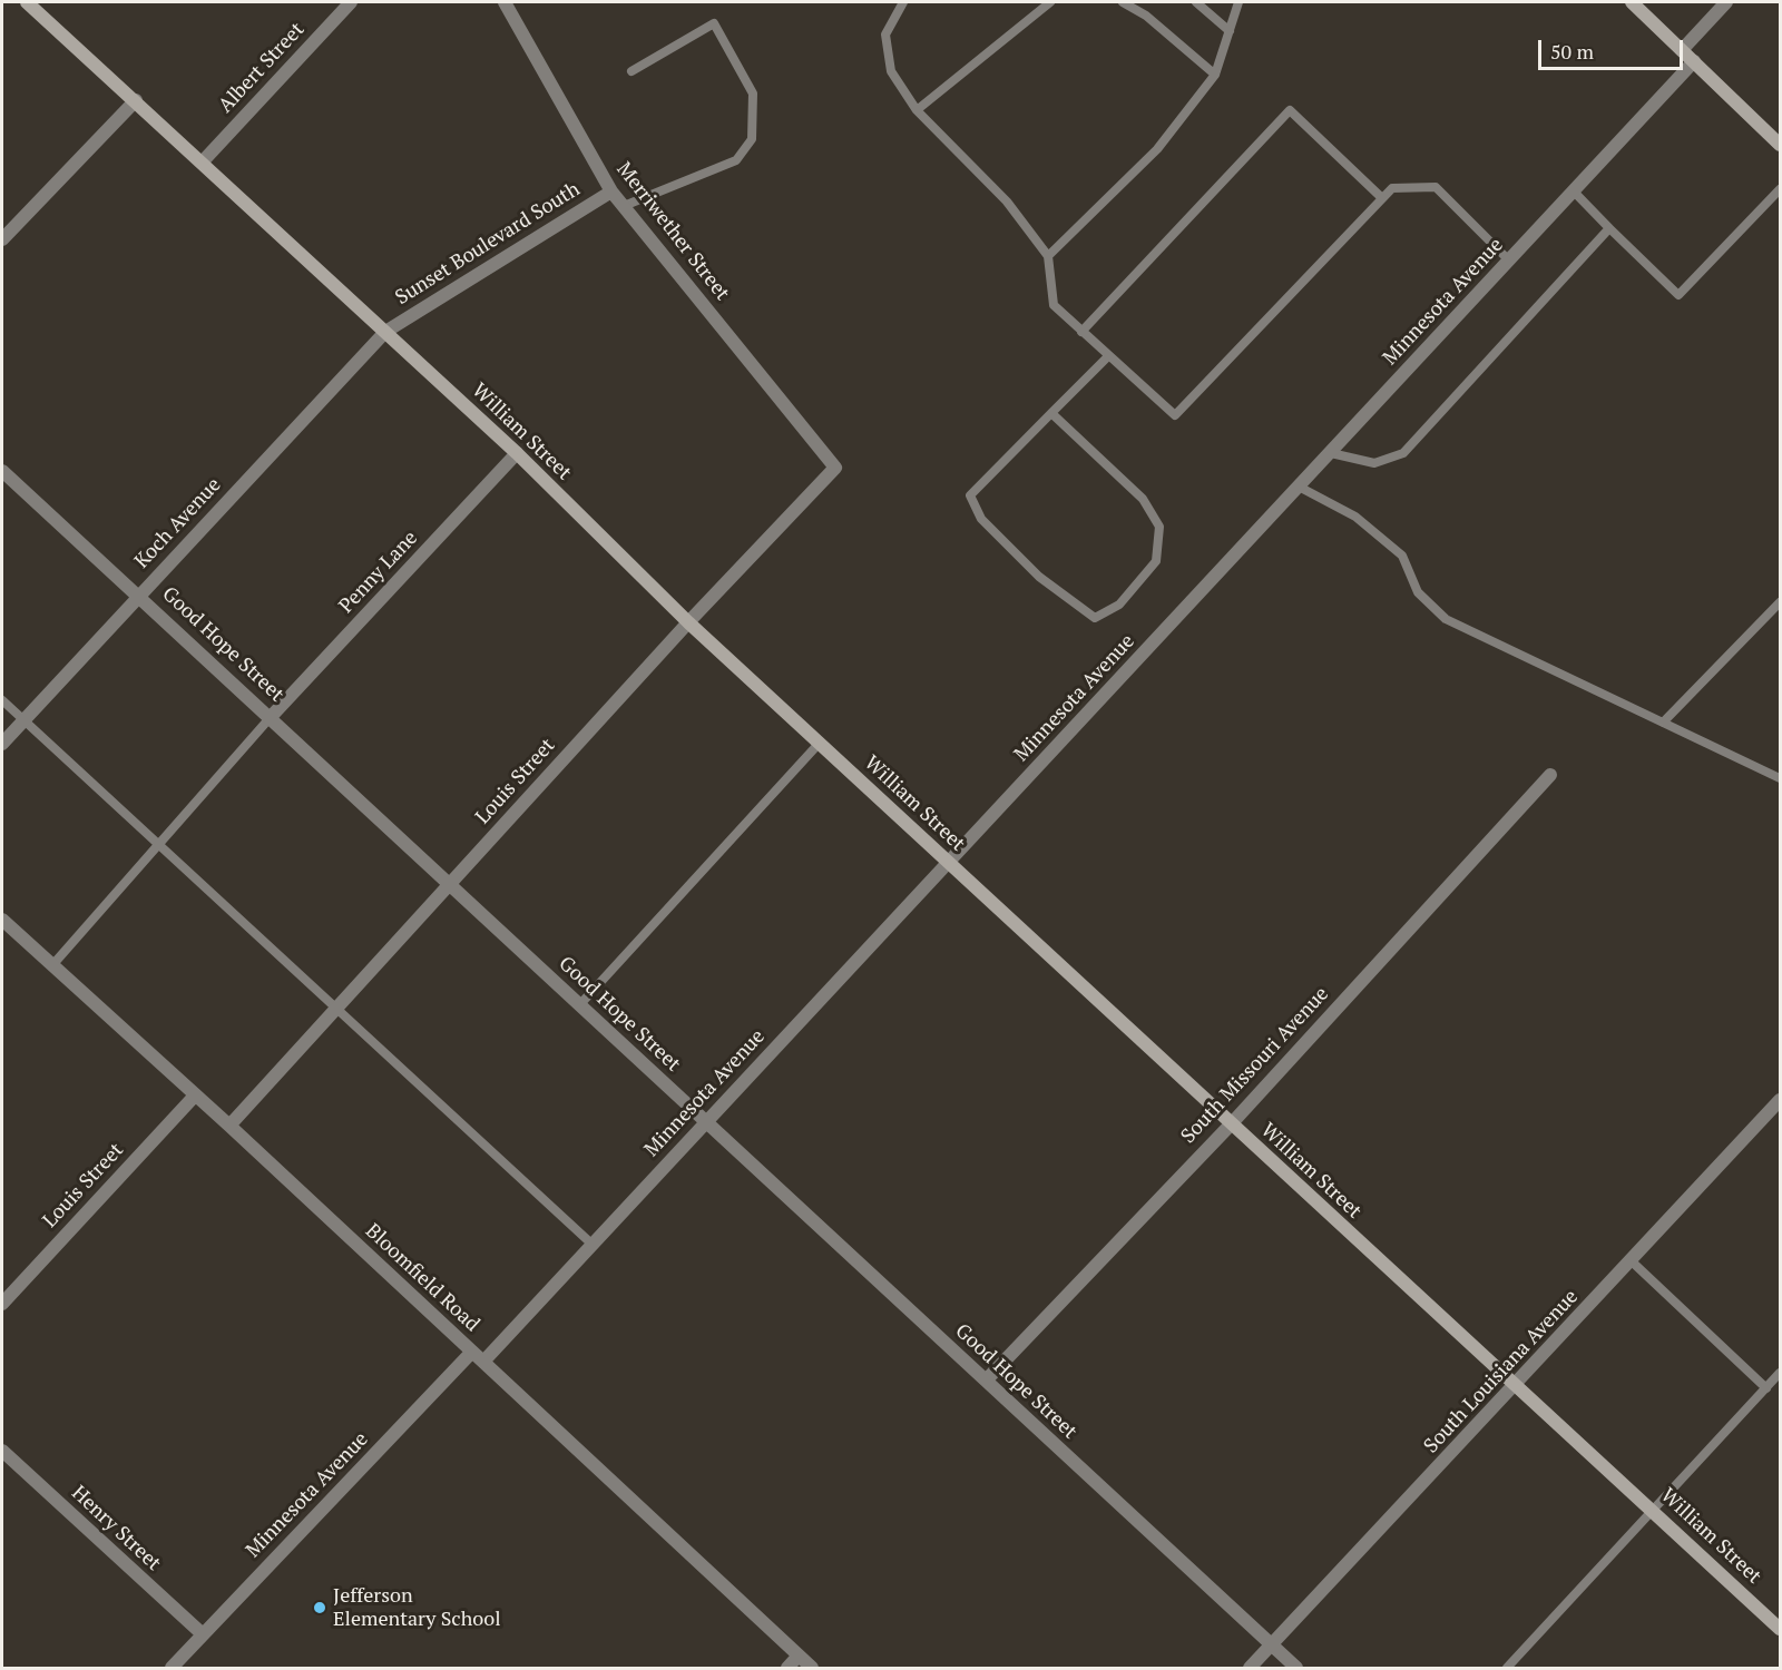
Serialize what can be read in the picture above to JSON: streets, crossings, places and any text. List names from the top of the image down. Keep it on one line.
{"streets":{"main road":["William Street"],"street":["Albert Street","Merriwether Street","Sunset Boulevard South","Minnesota Avenue","Koch Avenue","Penny Lane","Good Hope Street","Louis Street","South Missouri Avenue","Bloomfield Road","South Louisiana Avenue","Henry Street"]},"crossings":[["Albert Street","William Street"],["Merriwether Street","Sunset Boulevard South"],["Merriwether Street","Louis Street"],["Sunset Boulevard South","William Street"],["Sunset Boulevard South","Koch Avenue"],["Minnesota Avenue","William Street"],["Minnesota Avenue","Good Hope Street"],["Minnesota Avenue","Bloomfield Road"],["Minnesota Avenue","Henry Street"],["William Street","Koch Avenue"],["William Street","Penny Lane"],["William Street","Louis Street"],["William Street","South Missouri Avenue"],["William Street","South Louisiana Avenue"],["Koch Avenue","Good Hope Street"],["Penny Lane","Good Hope Street"],["Good Hope Street","Louis Street"],["Good Hope Street","South Missouri Avenue"],["Good Hope Street","South Louisiana Avenue"],["Louis Street","Bloomfield Road"]],"places":["Jefferson Elementary School"],"scale_bar":"50 m"}
